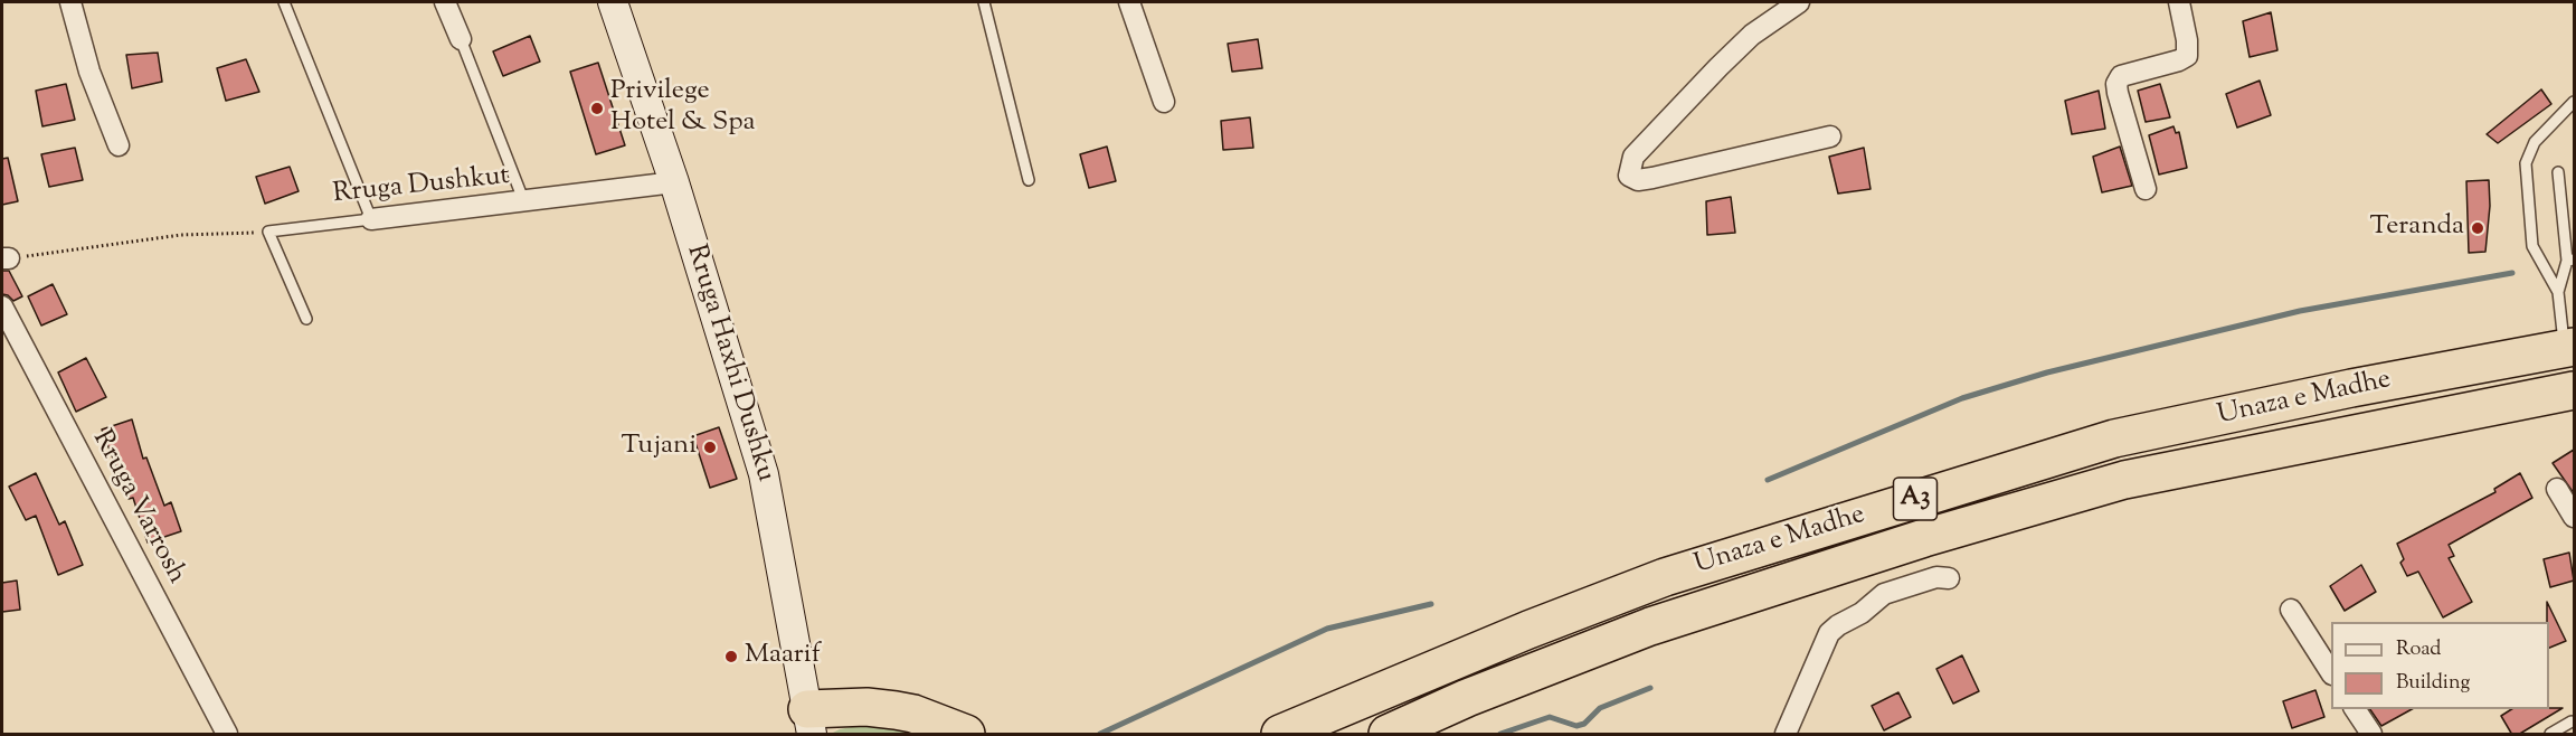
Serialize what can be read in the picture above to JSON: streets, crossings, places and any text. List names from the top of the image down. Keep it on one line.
{"streets":{"highway":["Unaza e Madhe","A3"],"street":["Rruga Dushkut","Rruga Haxhi Dushku","Rruga Varrosh"]},"crossings":[["Rruga Dushkut","Rruga Haxhi Dushku"]],"places":["Privilege Hotel & Spa","Teranda","Tujani","Maarif"],"legend":["Road","Building"]}
